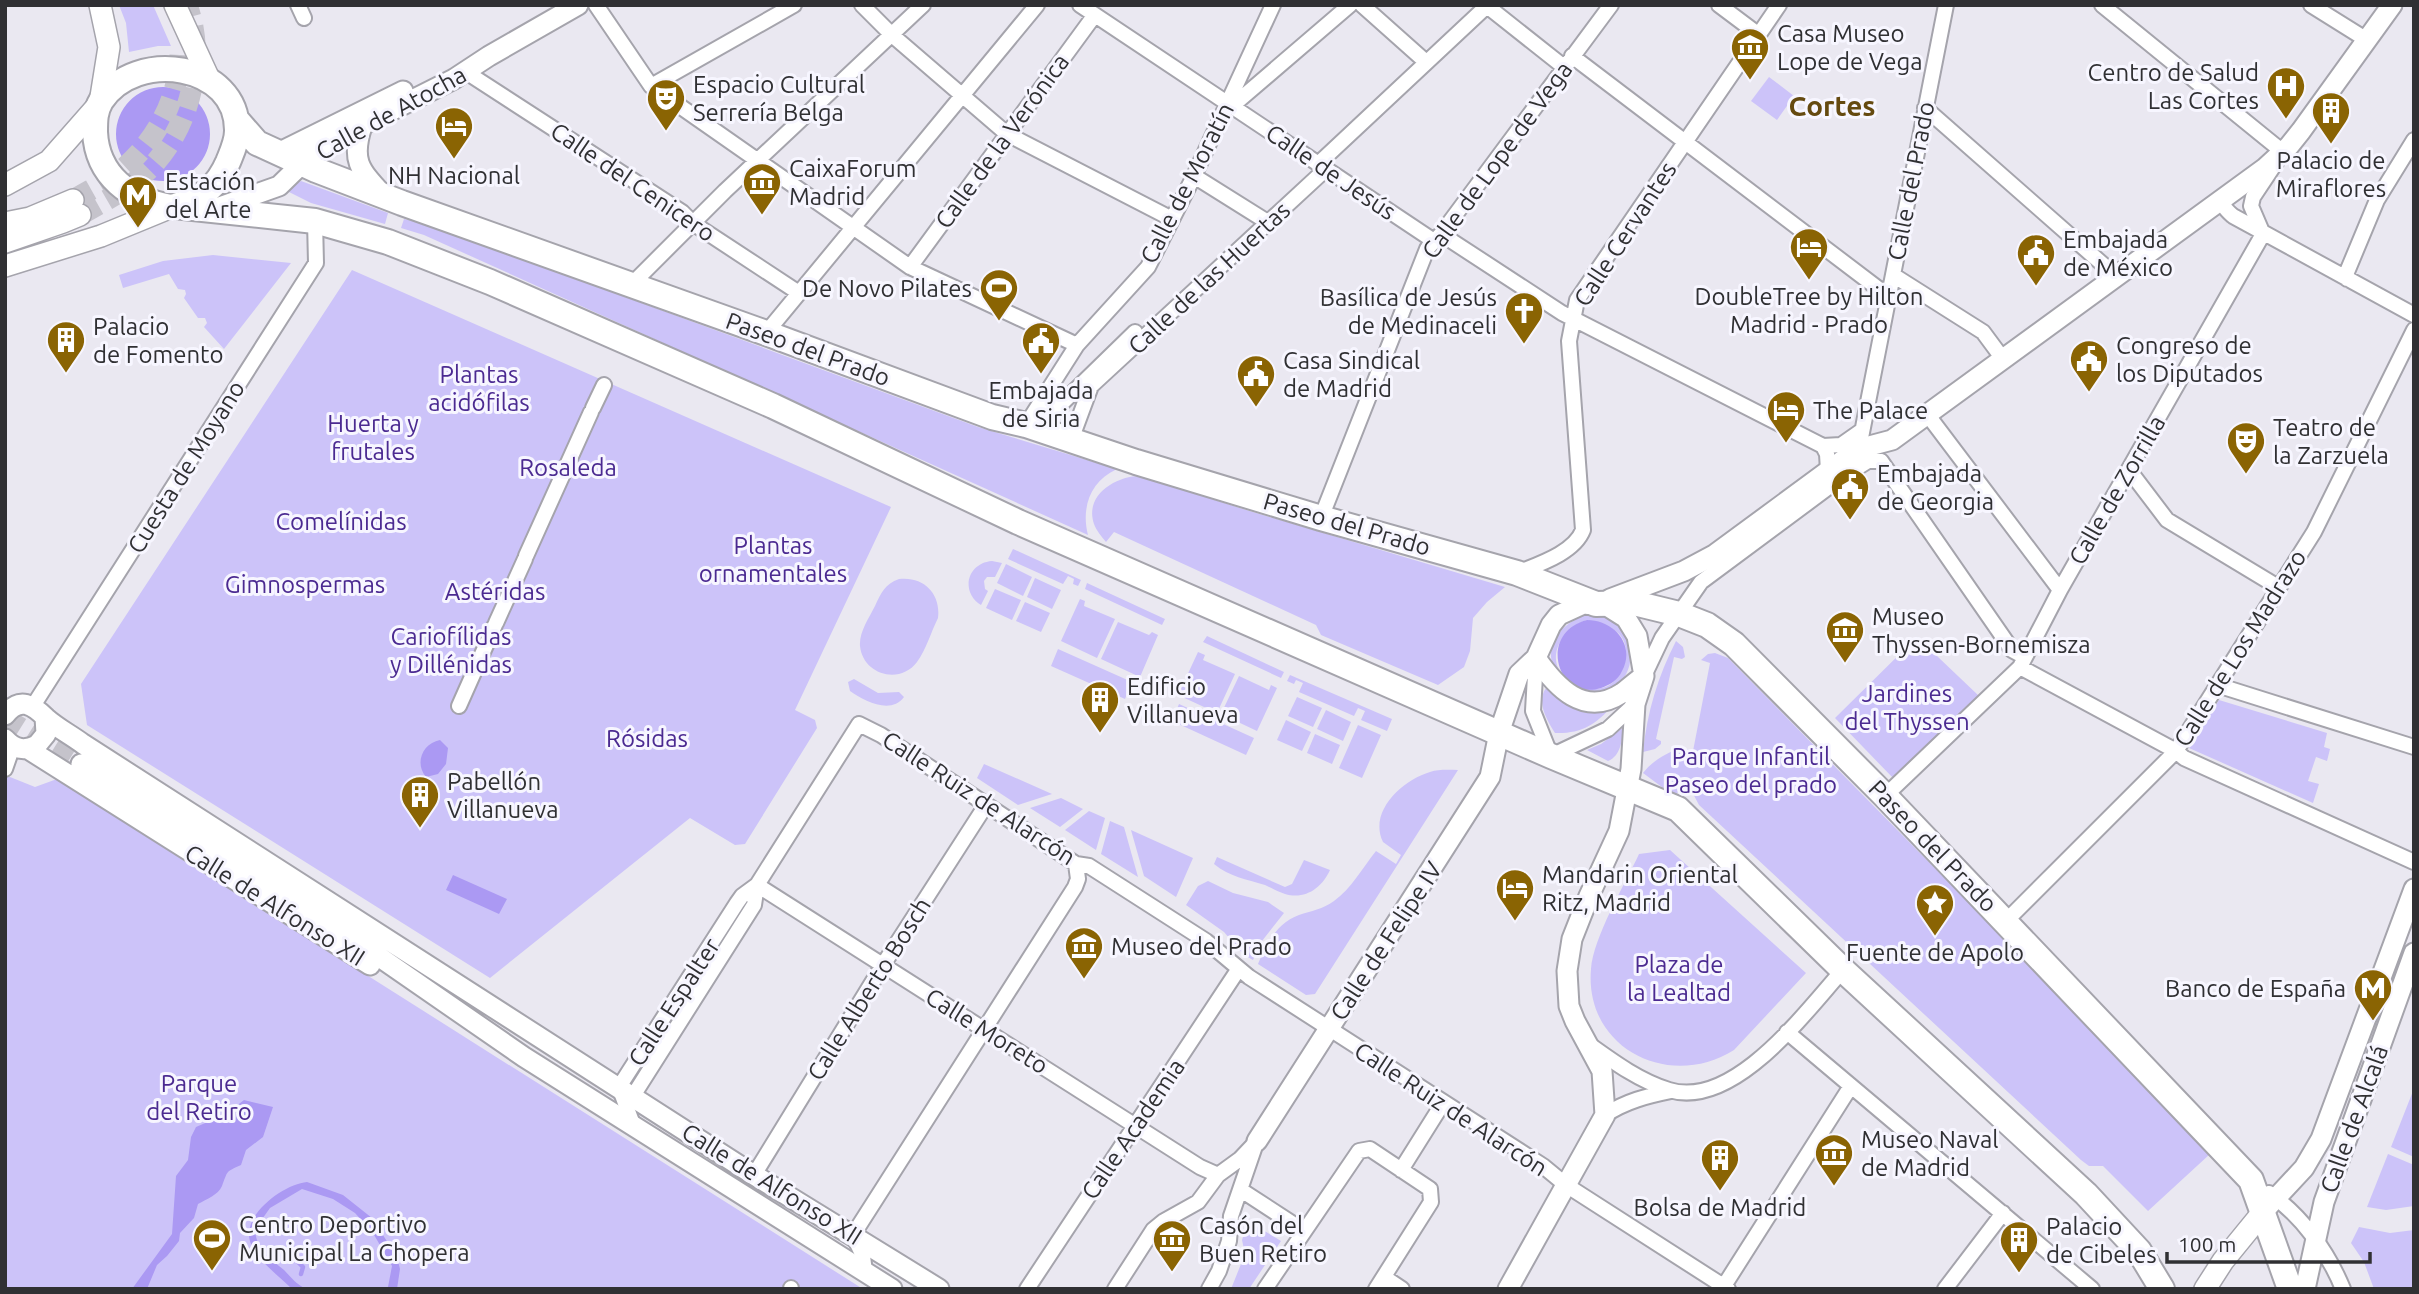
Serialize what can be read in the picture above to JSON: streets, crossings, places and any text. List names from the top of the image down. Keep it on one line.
{"streets":{"highway":["Paseo del Prado"],"street":["Calle de Atocha","Calle de la Verónica","Calle de Lope de Vega","Calle de Jesús","Calle del Prado","Calle del Cenicero","Calle de Moratín","Calle Cervantes","Calle de las Huertas","Cuesta de Moyano","Calle de Zorrilla","Calle de Los Madrazo","Calle Ruiz de Alarcón","Calle de Alfonso XII","Calle de Felipe IV","Calle Alberto Bosch","Calle Espalter","Calle Moreto","Calle de Alcalá","Calle Academia"]},"crossings":[["Calle de Atocha","Calle del Cenicero"],["Calle de Atocha","Paseo del Prado"],["Calle de la Verónica","Calle de Jesús"],["Calle de Lope de Vega","Calle de Jesús"],["Calle de Lope de Vega","Paseo del Prado"],["Calle de Jesús","Calle de Moratín"],["Calle de Jesús","Calle Cervantes"],["Calle de Jesús","Calle de las Huertas"],["Calle de Moratín","Paseo del Prado"],["Calle Cervantes","Paseo del Prado"],["Calle de las Huertas","Paseo del Prado"],["Paseo del Prado","Calle de Zorrilla"],["Paseo del Prado","Calle de Los Madrazo"],["Paseo del Prado","Calle de Felipe IV"],["Paseo del Prado","Calle de Alcalá"],["Cuesta de Moyano","Calle de Alfonso XII"],["Calle Ruiz de Alarcón","Calle de Felipe IV"],["Calle Ruiz de Alarcón","Calle Alberto Bosch"],["Calle Ruiz de Alarcón","Calle Espalter"],["Calle Ruiz de Alarcón","Calle Academia"],["Calle de Alfonso XII","Calle Alberto Bosch"],["Calle de Alfonso XII","Calle Espalter"],["Calle de Felipe IV","Calle Moreto"],["Calle Alberto Bosch","Calle Moreto"],["Calle Espalter","Calle Moreto"],["Calle Moreto","Calle Academia"]],"districts":["Cortes"],"parks":["Plantas acidófilas","Huerta y frutales","Rosaleda","Comelínidas","Plantas ornamentales","Gimnospermas","Astéridas","Cariofílidas y Dillénidas","Jardines del Thyssen","Rósidas","Parque Infantil Paseo del prado","Plaza de la Lealtad","Parque del Retiro"],"places":{"museum":["Casa Museo Lope de Vega","CaixaForum Madrid","Museo Thyssen-Bornemisza","Museo del Prado","Museo Naval de Madrid","Casón del Buen Retiro"],"hospital":["Centro de Salud Las Cortes"],"theatre":["Espacio Cultural Serrería Belga","Teatro de la Zarzuela"],"building":["Palacio de Miraflores","Palacio de Fomento","Edificio Villanueva","Pabellón Villanueva","Bolsa de Madrid","Palacio de Cibeles"],"hotel":["NH Nacional","DoubleTree by Hilton Madrid - Prado","The Palace","Mandarin Oriental Ritz, Madrid"],"metro station":["Estación del Arte","Banco de España"],"public building":["Embajada de México","Embajada de Siria","Congreso de los Diputados","Casa Sindical de Madrid","Embajada de Georgia"],"sports":["De Novo Pilates","Centro Deportivo Municipal La Chopera"],"church":["Basílica de Jesús de Medinaceli"],"place":["Fuente de Apolo"]},"scale_bar":"100 m"}
